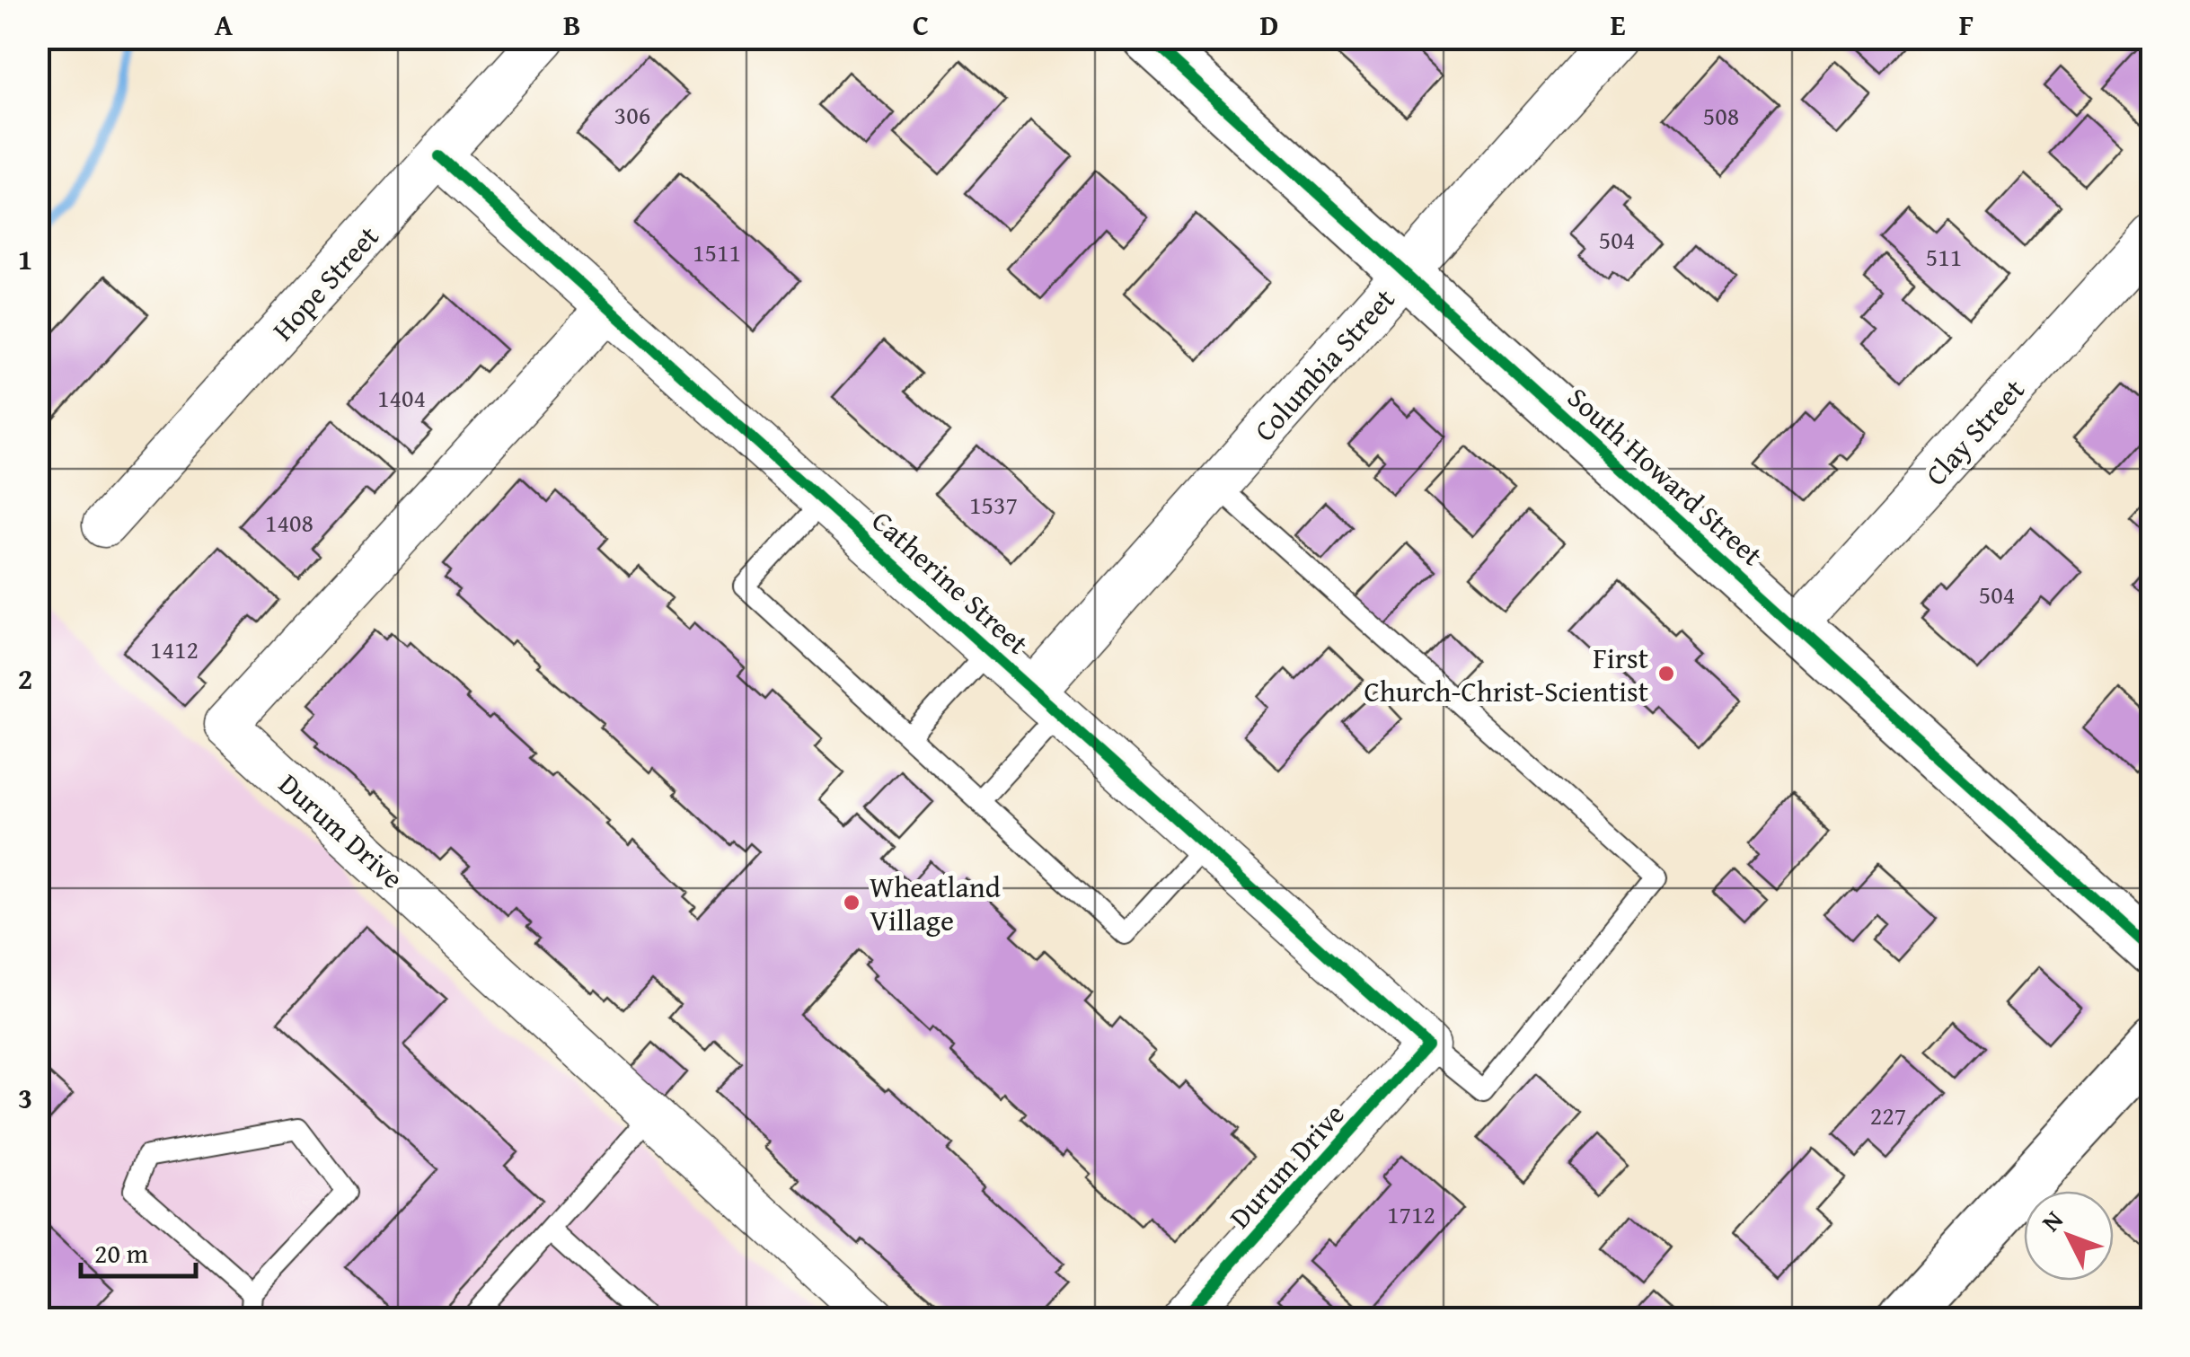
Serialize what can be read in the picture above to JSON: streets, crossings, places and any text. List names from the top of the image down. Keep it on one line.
{"streets":{"main road":["South Howard Street"],"street":["Hope Street","Columbia Street","Clay Street","Catherine Street","Durum Drive"]},"crossings":[["Hope Street","Catherine Street"],["Columbia Street","South Howard Street"],["Columbia Street","Catherine Street"],["Clay Street","South Howard Street"],["Catherine Street","Durum Drive"]],"places":["First Church-Christ-Scientist","Wheatland Village"],"house_numbers":["306","508","504","1511","511","1404","1537","1408","504","1412","227","1712"],"scale_bar":"20 m","north":"top left","grid":{"columns":["A","B","C","D","E","F"],"rows":["1","2","3"]}}
